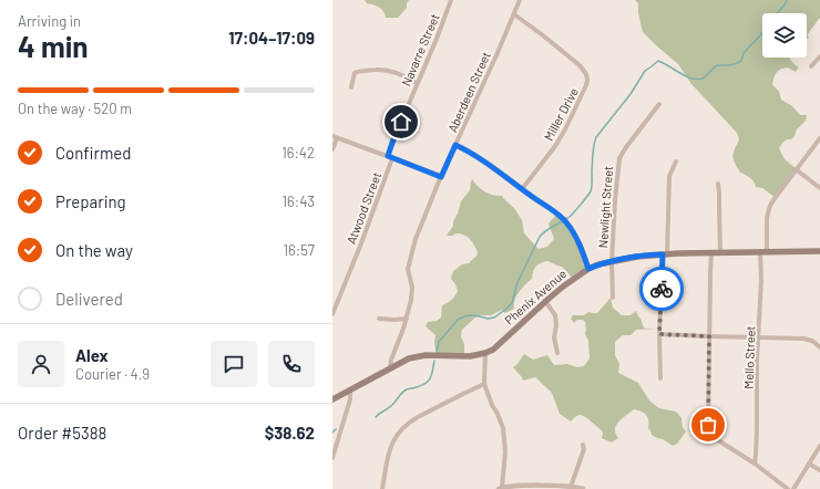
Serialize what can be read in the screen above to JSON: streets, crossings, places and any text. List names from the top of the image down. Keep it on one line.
{"streets":{"main road":["Phenix Avenue"],"street":["Navarre Street","Aberdeen Street","Miller Drive","Newlight Street","Atwood Street","Mello Street"]},"crossings":[["Navarre Street","Atwood Street"],["Aberdeen Street","Miller Drive"],["Aberdeen Street","Phenix Avenue"],["Newlight Street","Phenix Avenue"],["Phenix Avenue","Mello Street"]],"page":{"heading":["4 min","Arriving in","17:04–17:09"],"panel":["Alex","Courier · 4.9","Order #5388","$38.62"],"bar":"On the way · 520 m","list":[["Confirmed","16:42"],["Preparing","16:43"],["On the way","16:57"],"Delivered"]}}
